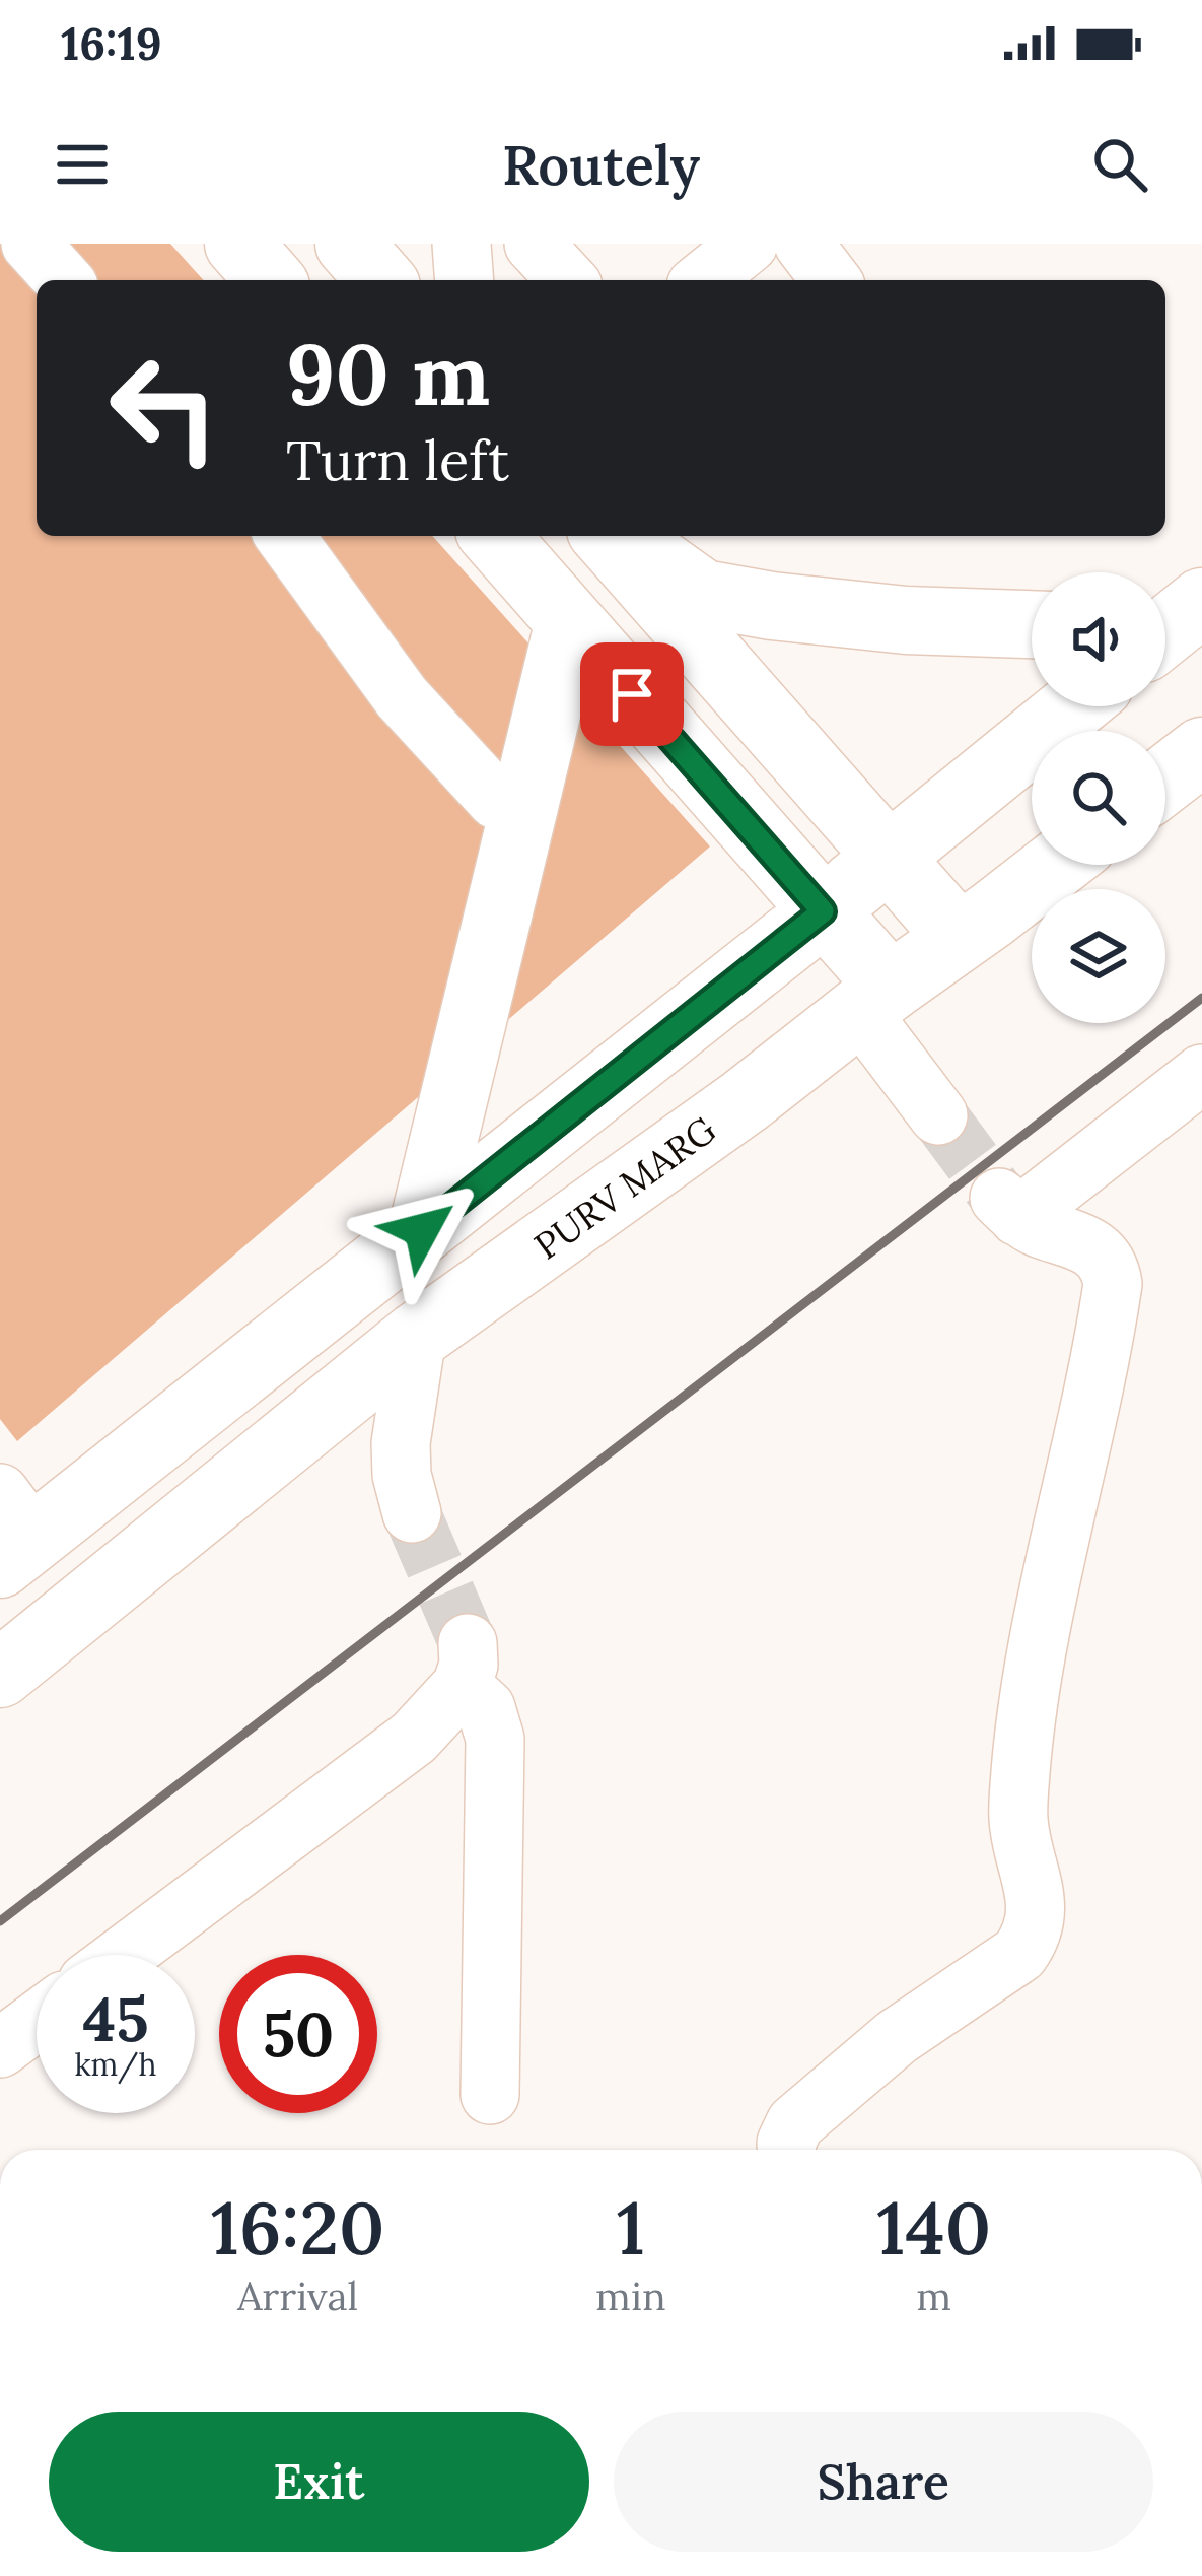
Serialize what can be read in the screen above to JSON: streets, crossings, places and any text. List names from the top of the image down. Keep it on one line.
{"streets":{"main road":["PURV MARG"]},"page":{"status":"16:19","header":"Routely","turn":["90 m","Turn left"],"speed":"45 km/h","limit":"50","eta":["16:20","Arrival","1","min","140","m"],"buttons":["Exit","Share"]}}
